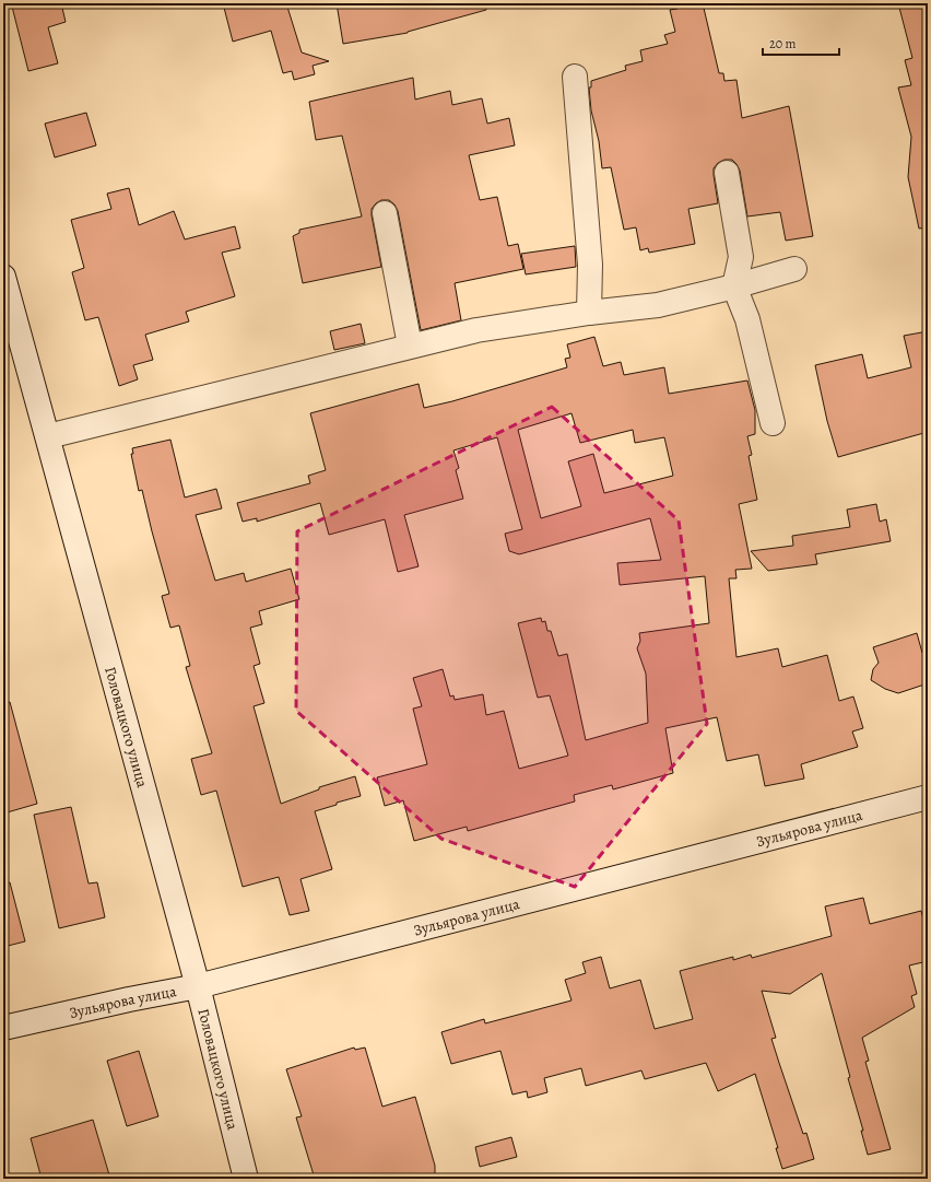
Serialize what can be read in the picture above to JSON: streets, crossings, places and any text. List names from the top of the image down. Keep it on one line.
{"streets":{"street":["Головацкого улица","Зульярова улица"]},"crossings":[["Головацкого улица","Зульярова улица"]],"scale_bar":"20 m"}
